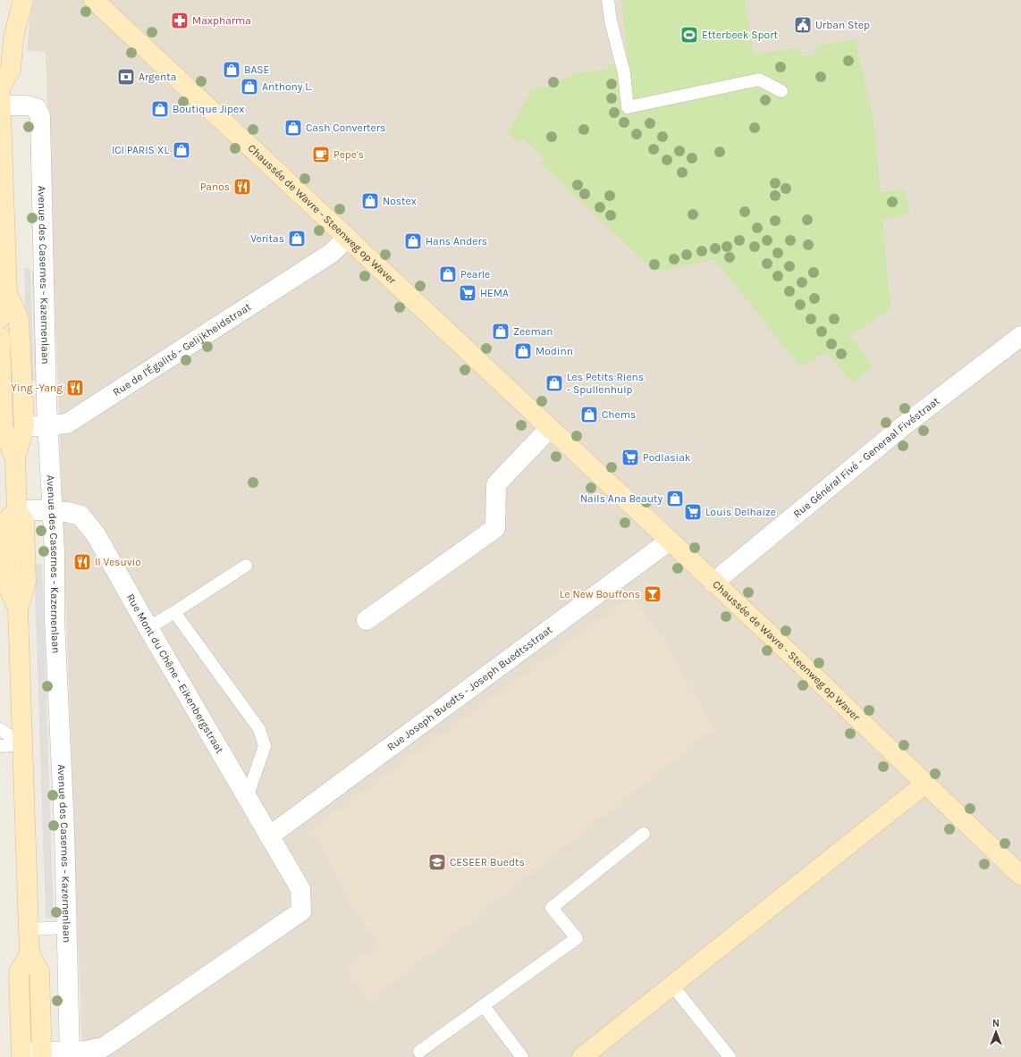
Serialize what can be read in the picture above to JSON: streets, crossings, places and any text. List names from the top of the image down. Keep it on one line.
{"streets":{"street":["Chaussée de Wavre - Steenweg op Waver","Avenue des Casernes - Kazernenlaan","Rue de l'Égalité - Gelijkheidstraat","Rue Général Fivé - Generaal Fivéstraat","Rue Mont du Chêne - Eikenbergstraat","Rue Joseph Buedts - Joseph Buedtsstraat"]},"crossings":[["Chaussée de Wavre - Steenweg op Waver","Rue de l'Égalité - Gelijkheidstraat"],["Chaussée de Wavre - Steenweg op Waver","Rue Général Fivé - Generaal Fivéstraat"],["Chaussée de Wavre - Steenweg op Waver","Rue Joseph Buedts - Joseph Buedtsstraat"],["Avenue des Casernes - Kazernenlaan","Rue de l'Égalité - Gelijkheidstraat"],["Avenue des Casernes - Kazernenlaan","Rue Mont du Chêne - Eikenbergstraat"],["Rue Mont du Chêne - Eikenbergstraat","Rue Joseph Buedts - Joseph Buedtsstraat"]],"places":{"pharmacy":["Maxpharma"],"public building":["Urban Step"],"sports":["Etterbeek Sport"],"shop":["BASE","Anthony L.","Boutique Jipex","Cash Converters","ICI PARIS XL","Nostex","Veritas","Hans Anders","Pearle","Zeeman","Modinn","Les Petits Riens - Spullenhulp","Chems","Nails Ana Beauty"],"bank":["Argenta"],"cafe":["Pepe's"],"restaurant":["Panos","Ying -Yang","Il Vesuvio"],"supermarket":["HEMA","Podlasiak","Louis Delhaize"],"bar":["Le New Bouffons"],"school or university":["CESEER Buedts"]},"north":"top"}
